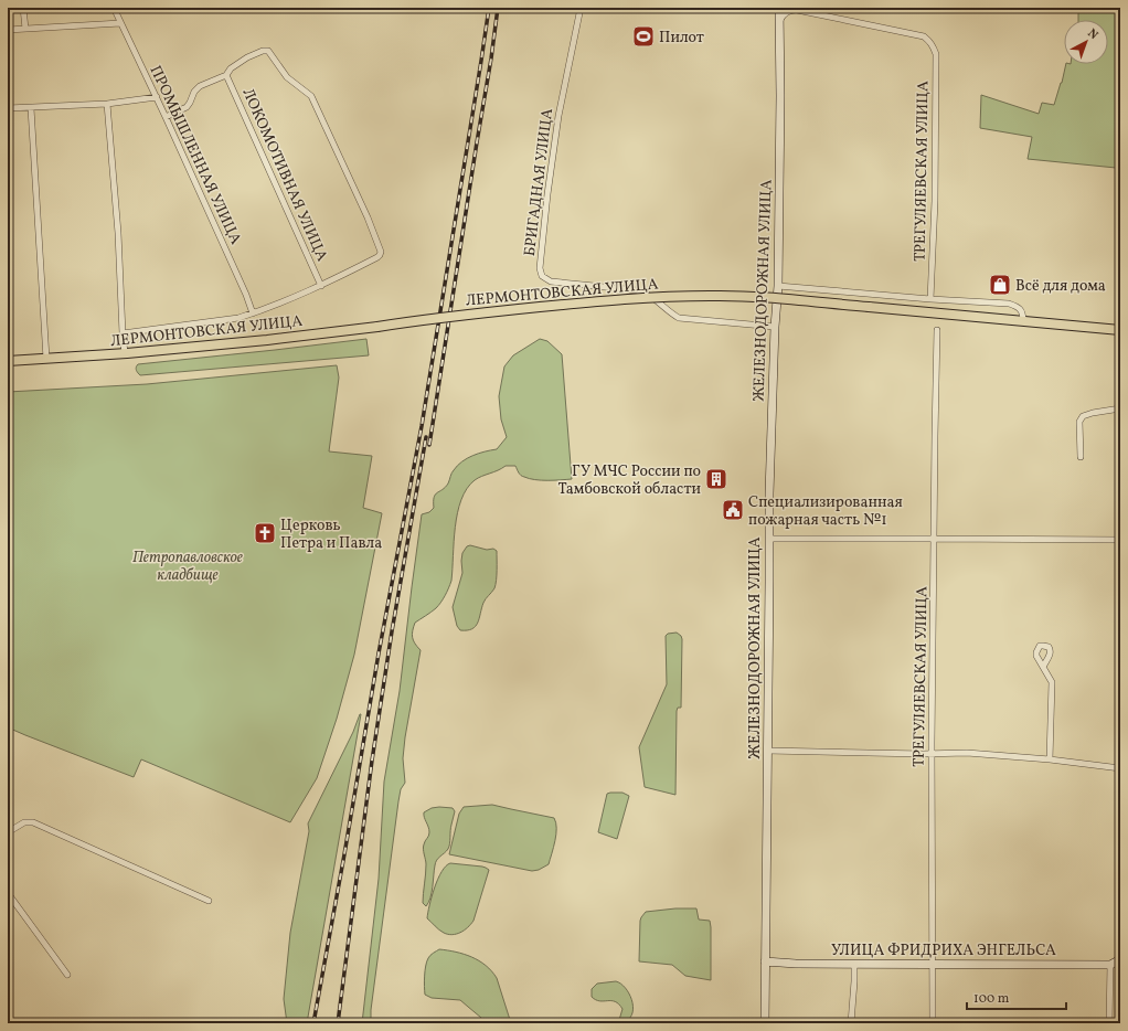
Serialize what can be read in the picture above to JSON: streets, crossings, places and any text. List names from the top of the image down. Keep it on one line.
{"streets":{"main road":["ЛЕРМОНТОВСКАЯ УЛИЦА"],"street":["ПРОМЫШЛЕННАЯ УЛИЦА","ТРЕГУЛЯЕВСКАЯ УЛИЦА","ЛОКОМОТИВНАЯ УЛИЦА","БРИГАДНАЯ УЛИЦА","ЖЕЛЕЗНОДОРОЖНАЯ УЛИЦА","УЛИЦА ФРИДРИХА ЭНГЕЛЬСА"]},"crossings":[["ТРЕГУЛЯЕВСКАЯ УЛИЦА","УЛИЦА ФРИДРИХА ЭНГЕЛЬСА"],["БРИГАДНАЯ УЛИЦА","ЖЕЛЕЗНОДОРОЖНАЯ УЛИЦА"],["ЖЕЛЕЗНОДОРОЖНАЯ УЛИЦА","УЛИЦА ФРИДРИХА ЭНГЕЛЬСА"]],"parks":["Петропавловское кладбище"],"places":{"sports":["Пилот"],"shop":["Всё для дома"],"building":["ГУ МЧС России по Тамбовской области"],"public building":["Специализированная пожарная часть №1"],"church":["Церковь Петра и Павла"]},"scale_bar":"100 m","north":"top right"}
